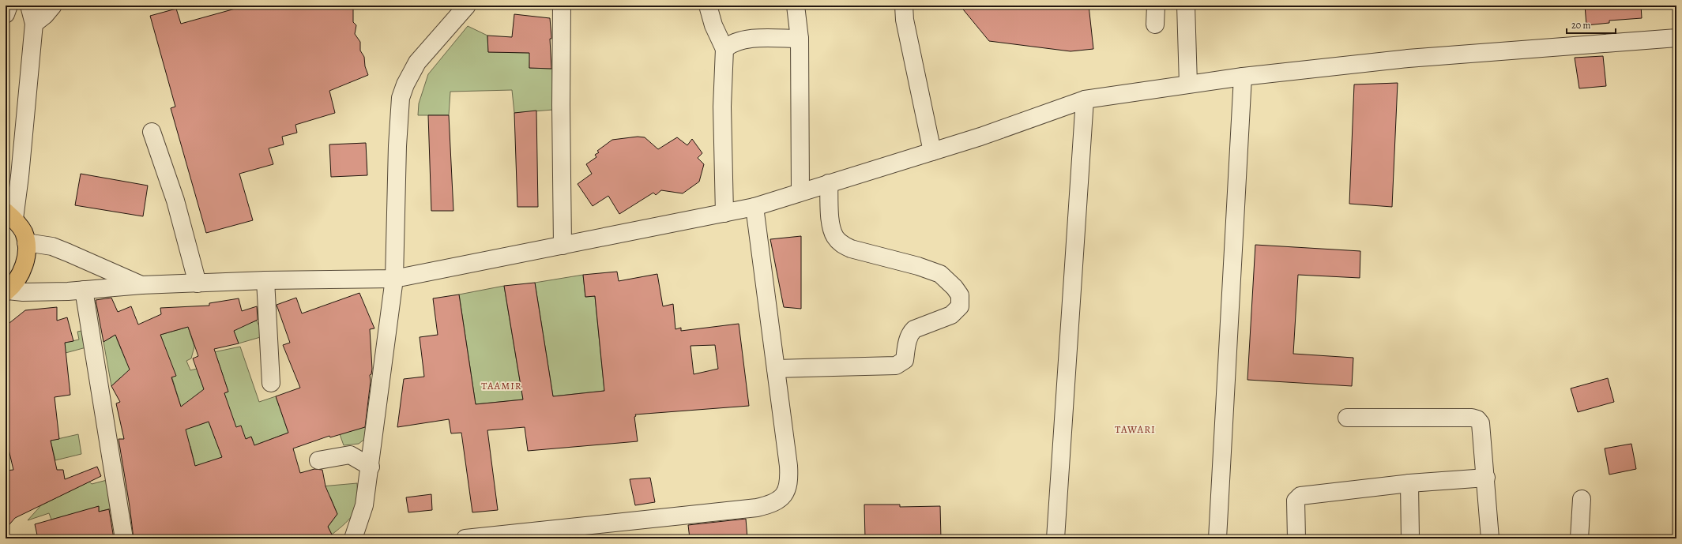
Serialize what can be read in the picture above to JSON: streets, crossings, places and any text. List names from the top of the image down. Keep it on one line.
{"districts":["TAAMIR","TAWARI"],"scale_bar":"20 m"}
